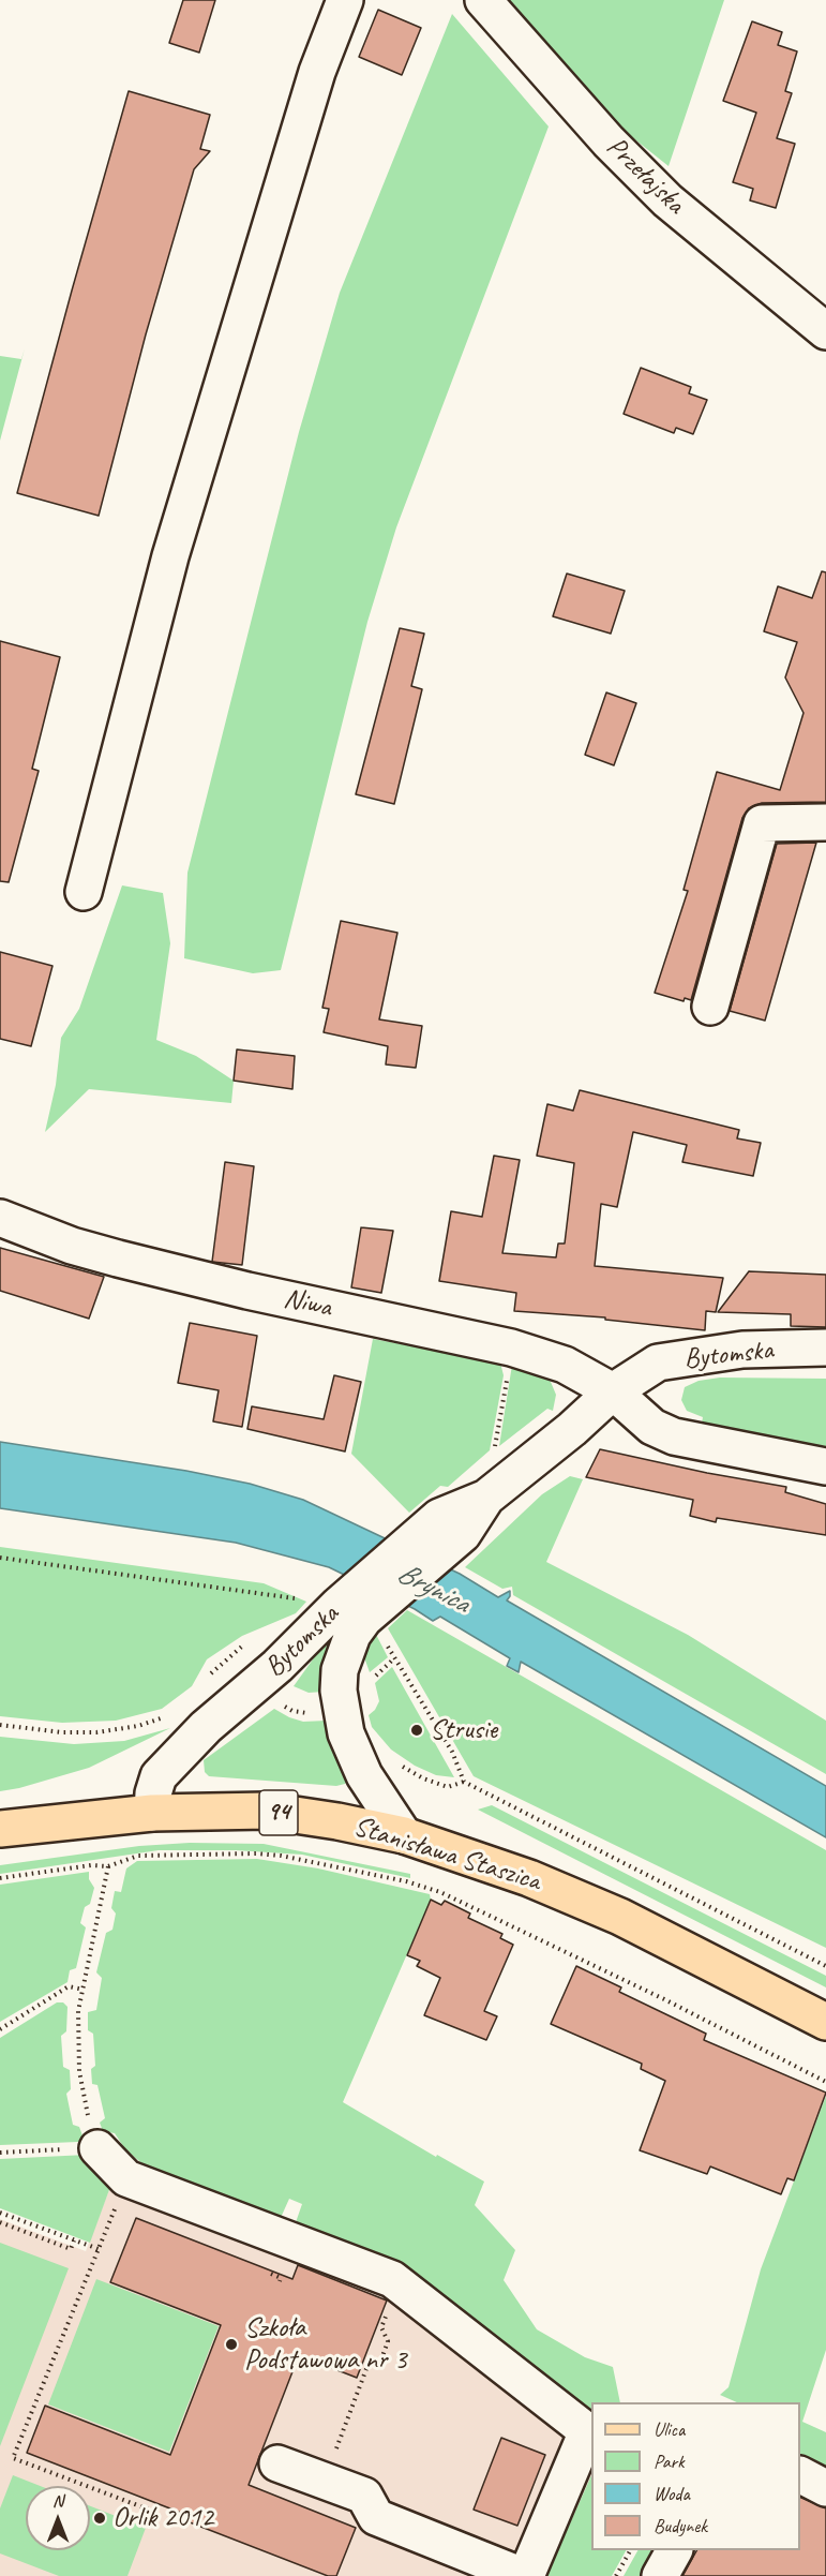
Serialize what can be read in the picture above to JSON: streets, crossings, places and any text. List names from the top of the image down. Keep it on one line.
{"streets":{"main road":["94","Stanisława Staszica"],"street":["Przełajska","Niwa","Bytomska"]},"crossings":[["Niwa","Bytomska"],["Bytomska","Stanisława Staszica"]],"water":["Brynica"],"places":["Strusie","Szkoła Podstawowa nr 3","Orlik 2012"],"legend":["Ulica","Park","Woda","Budynek"],"north":"top"}
